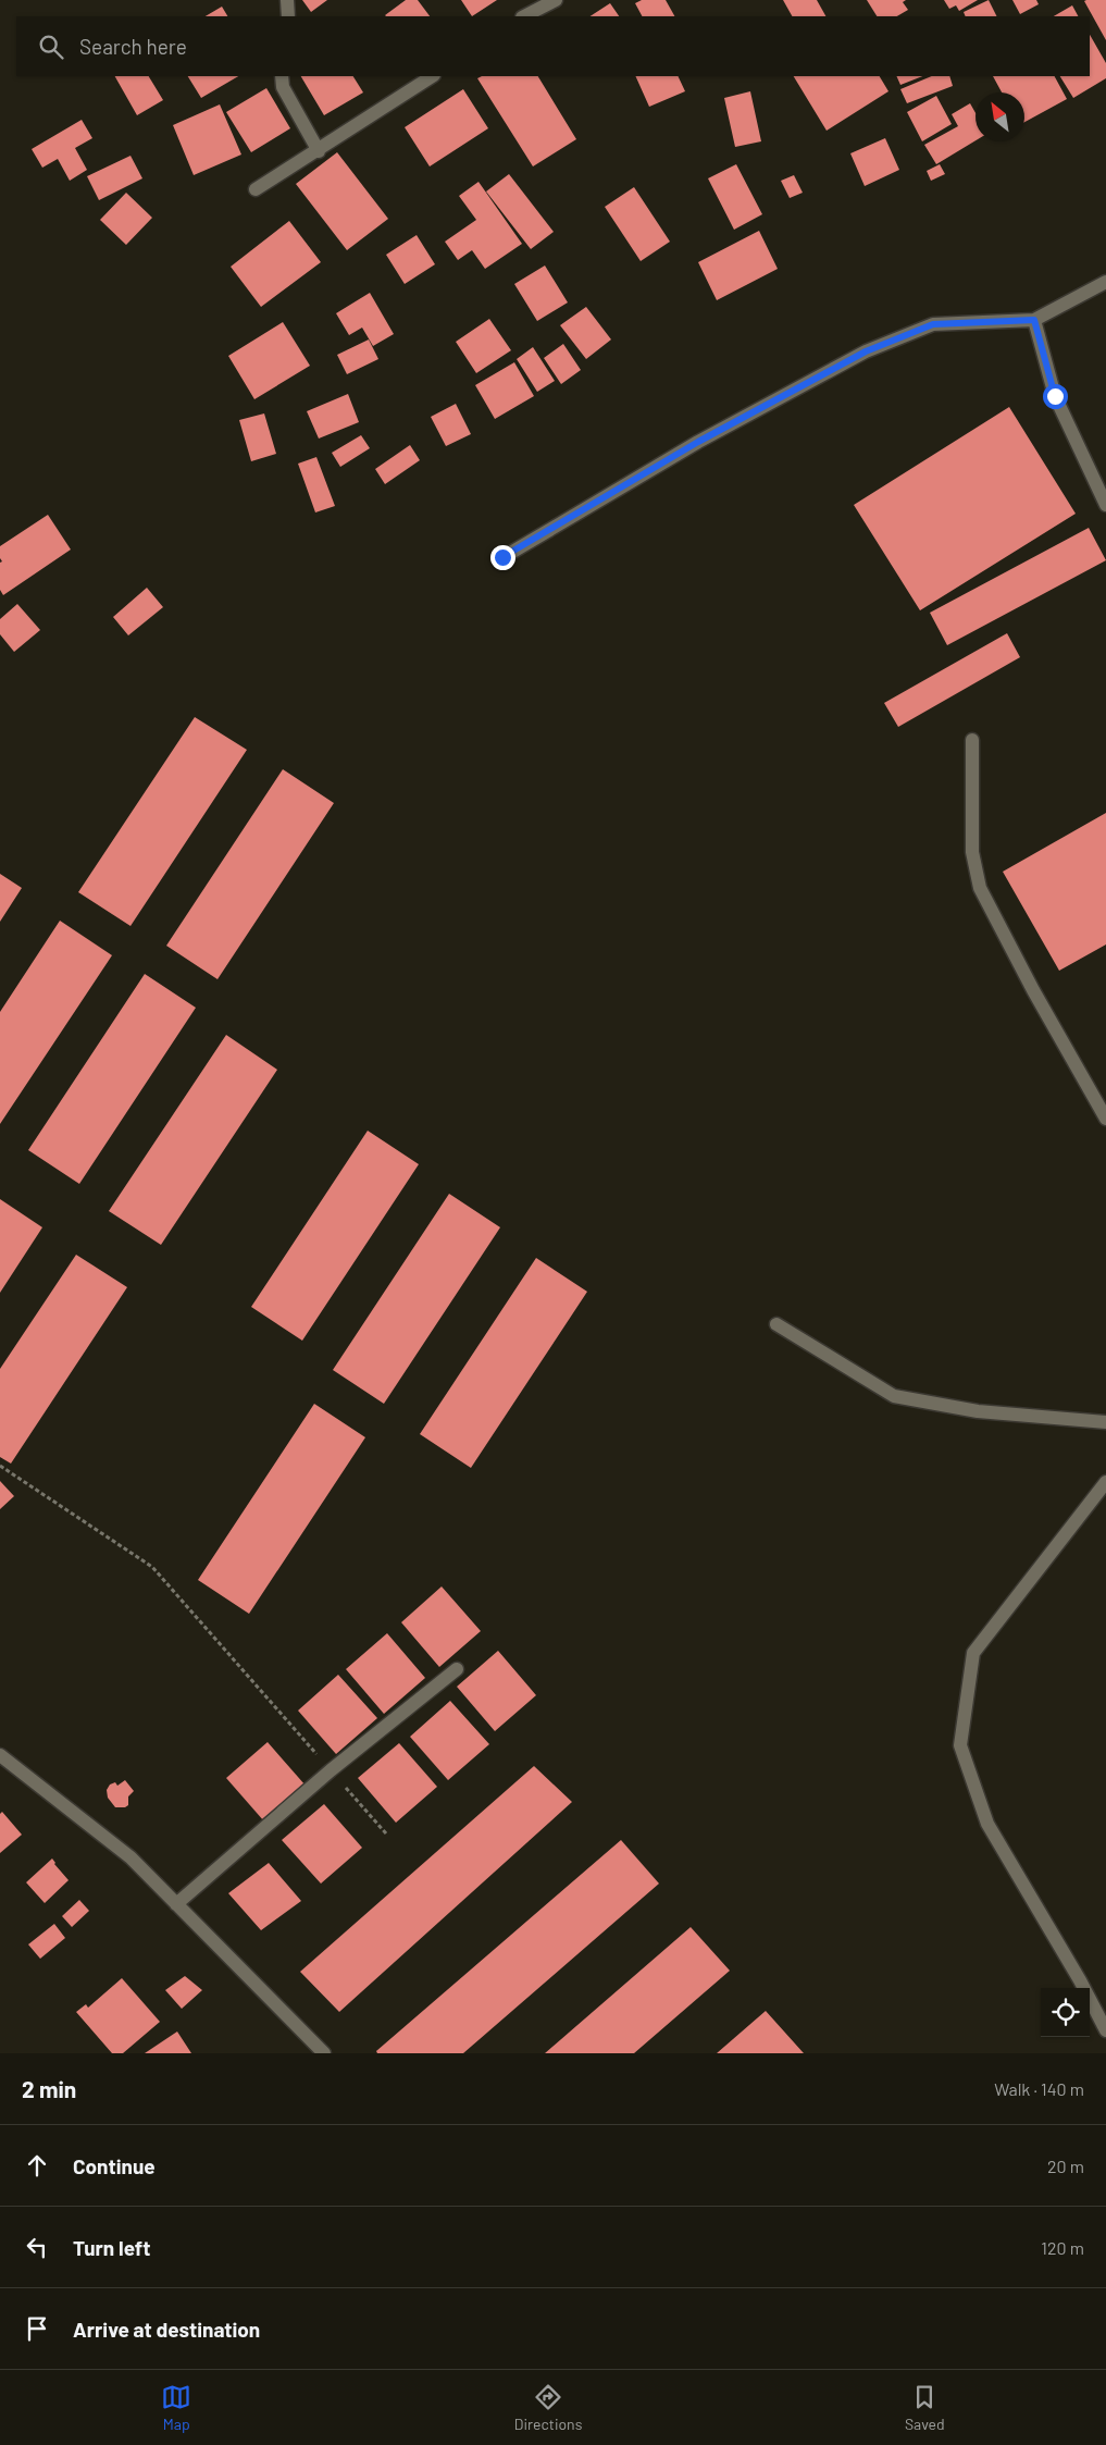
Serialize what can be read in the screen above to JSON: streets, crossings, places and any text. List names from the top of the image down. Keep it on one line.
{"north":"top left","page":{"search":"Search here","heading":["2 min","Walk · 140 m"],"list":[["Continue","20 m"],["Turn left","120 m"],"Arrive at destination"],"nav":["Map","Directions","Saved"]}}
